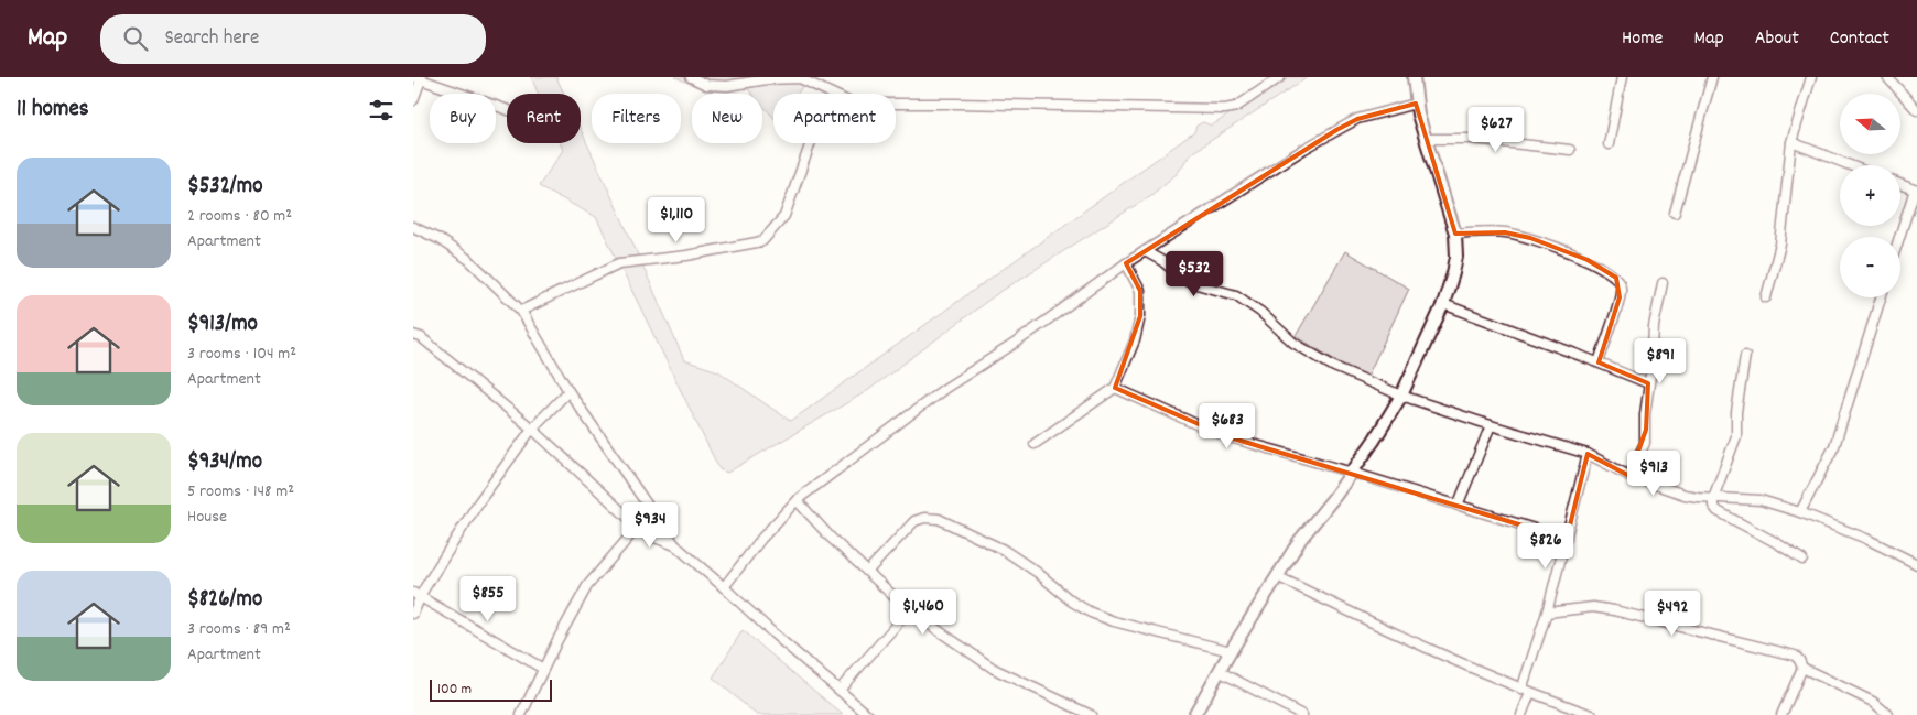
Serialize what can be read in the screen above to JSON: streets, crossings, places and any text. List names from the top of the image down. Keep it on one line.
{"scale_bar":"100 m","north":"left","page":{"header":"Map","search":"Search here","nav":["Home","Map","About","Contact"],"heading":"11 homes","map_buttons":["+","−"],"chip":["Buy","Rent","Filters","New","Apartment"],"price":["$627","$1,110","$532","$891","$683","$913","$934","$826","$855","$1,460","$492"],"list":[{"name":"$532/mo","note":"2 rooms · 80 m² · Apartment"},{"name":"$913/mo","note":"3 rooms · 104 m² · Apartment"},{"name":"$934/mo","note":"5 rooms · 148 m² · House"},{"name":"$826/mo","note":"3 rooms · 89 m² · Apartment"}],"scale":"100 m"}}
